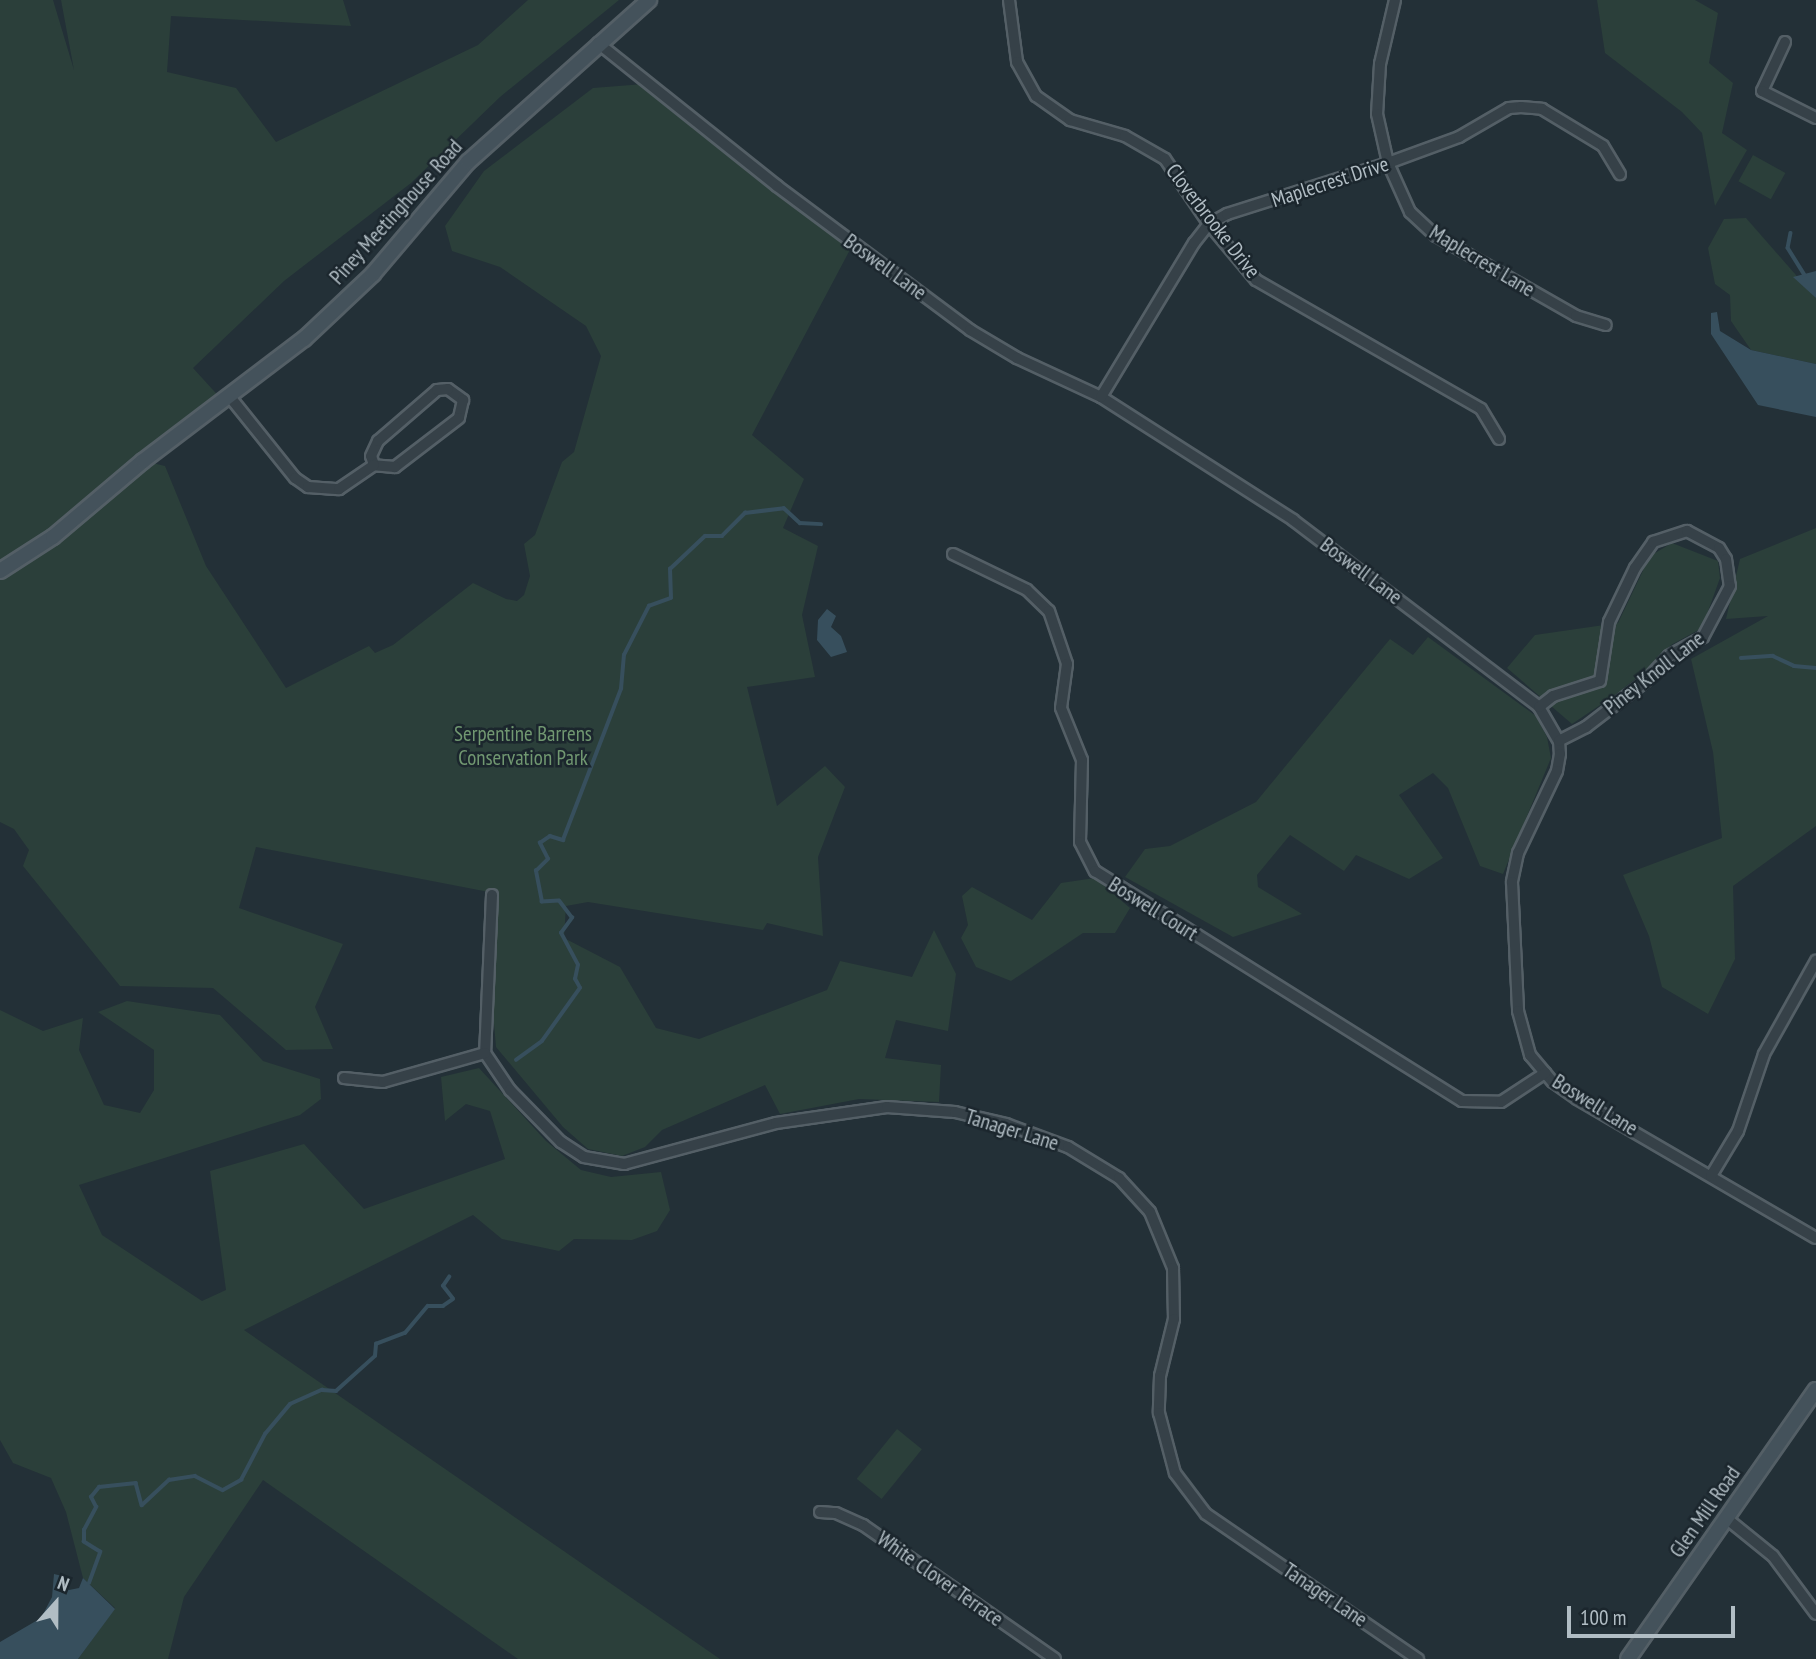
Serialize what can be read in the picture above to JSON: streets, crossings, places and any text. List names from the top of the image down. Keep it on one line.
{"streets":{"main road":["Piney Meetinghouse Road","Glen Mill Road"],"street":["Maplecrest Drive","Cloverbrooke Drive","Maplecrest Lane","Boswell Lane","Piney Knoll Lane","Boswell Court","Tanager Lane","White Clover Terrace"]},"crossings":[["Maplecrest Drive","Cloverbrooke Drive"],["Maplecrest Drive","Maplecrest Lane"],["Piney Meetinghouse Road","Boswell Lane"],["Boswell Lane","Piney Knoll Lane"],["Boswell Lane","Boswell Court"]],"parks":["Serpentine Barrens Conservation Park"],"scale_bar":"100 m","north":"top"}
